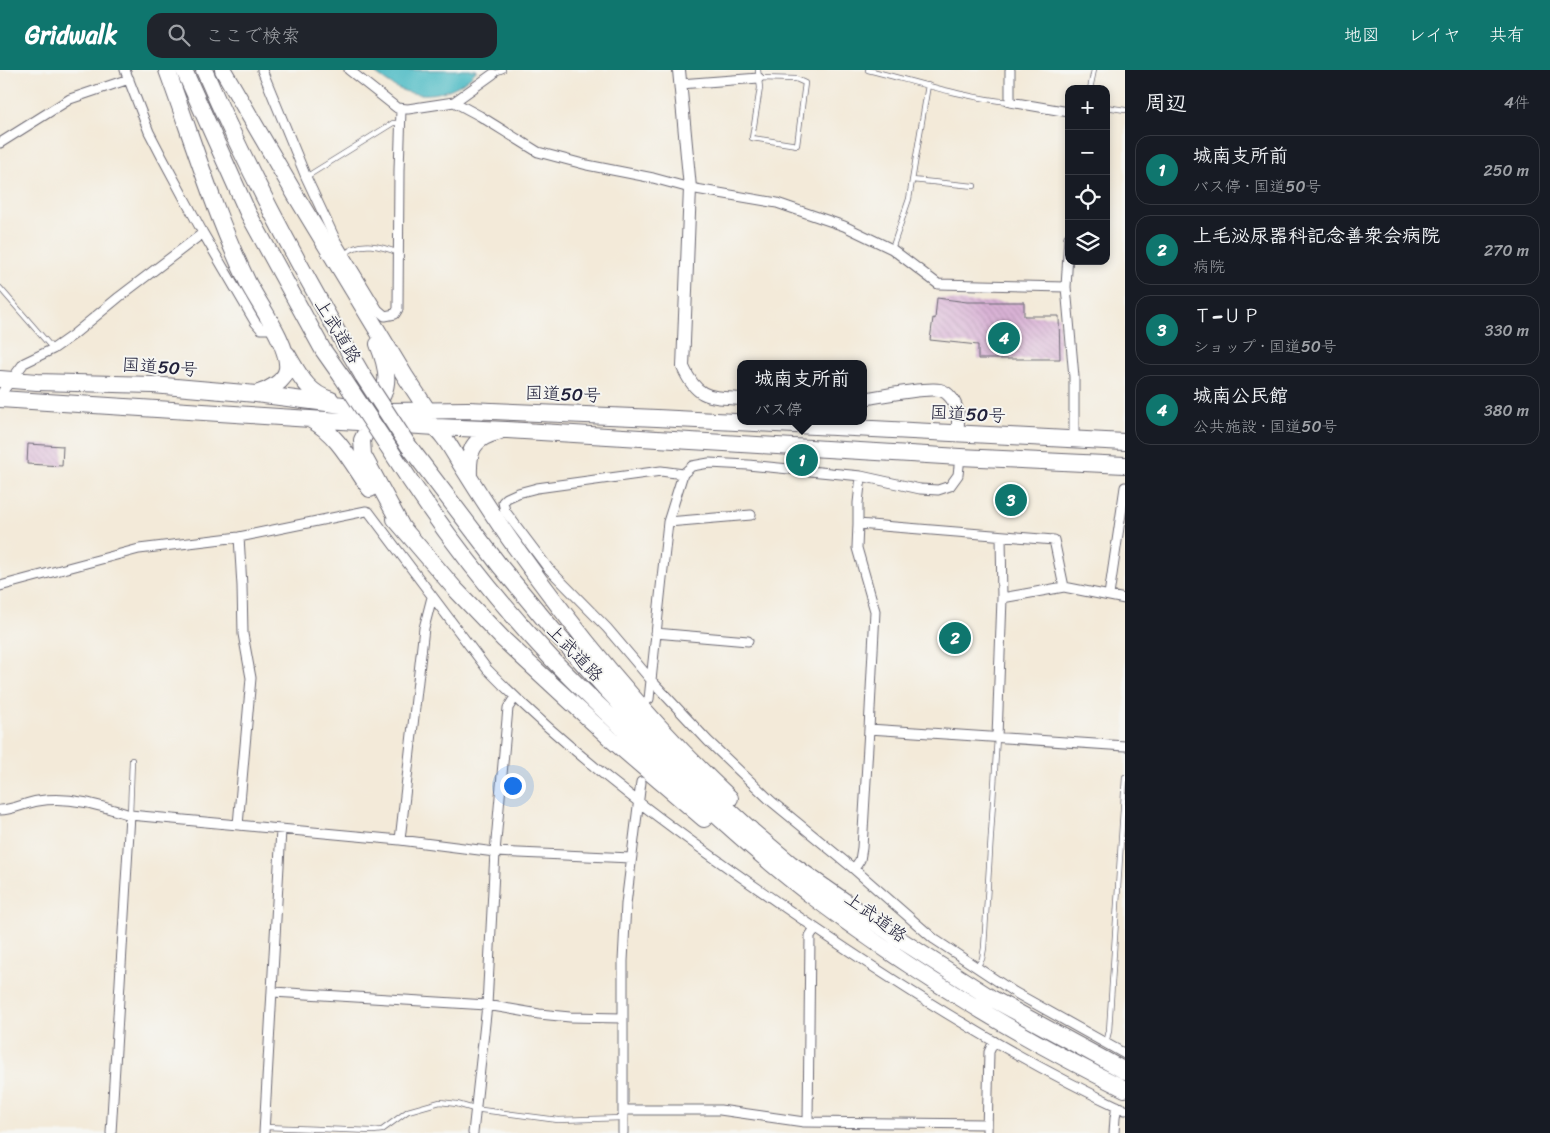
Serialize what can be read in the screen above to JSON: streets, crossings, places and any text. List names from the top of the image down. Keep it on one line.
{"streets":{"highway":["上武道路","国道50号"]},"page":{"header":"Gridwalk","search":"ここで検索","nav":["地図","レイヤ","共有"],"heading":["周辺","4件"],"map_buttons":["+","−"],"list":[{"mark":"1","name":"城南支所前","note":"バス停 · 国道50号","value":"250 m"},{"mark":"2","name":"上毛泌尿器科記念善衆会病院","note":"病院","value":"270 m"},{"mark":"3","name":"Ｔ−ＵＰ","note":"ショップ · 国道50号","value":"330 m"},{"mark":"4","name":"城南公民館","note":"公共施設 · 国道50号","value":"380 m"}],"pins":["4","1","3","2"],"popup":["城南支所前","バス停"]}}
